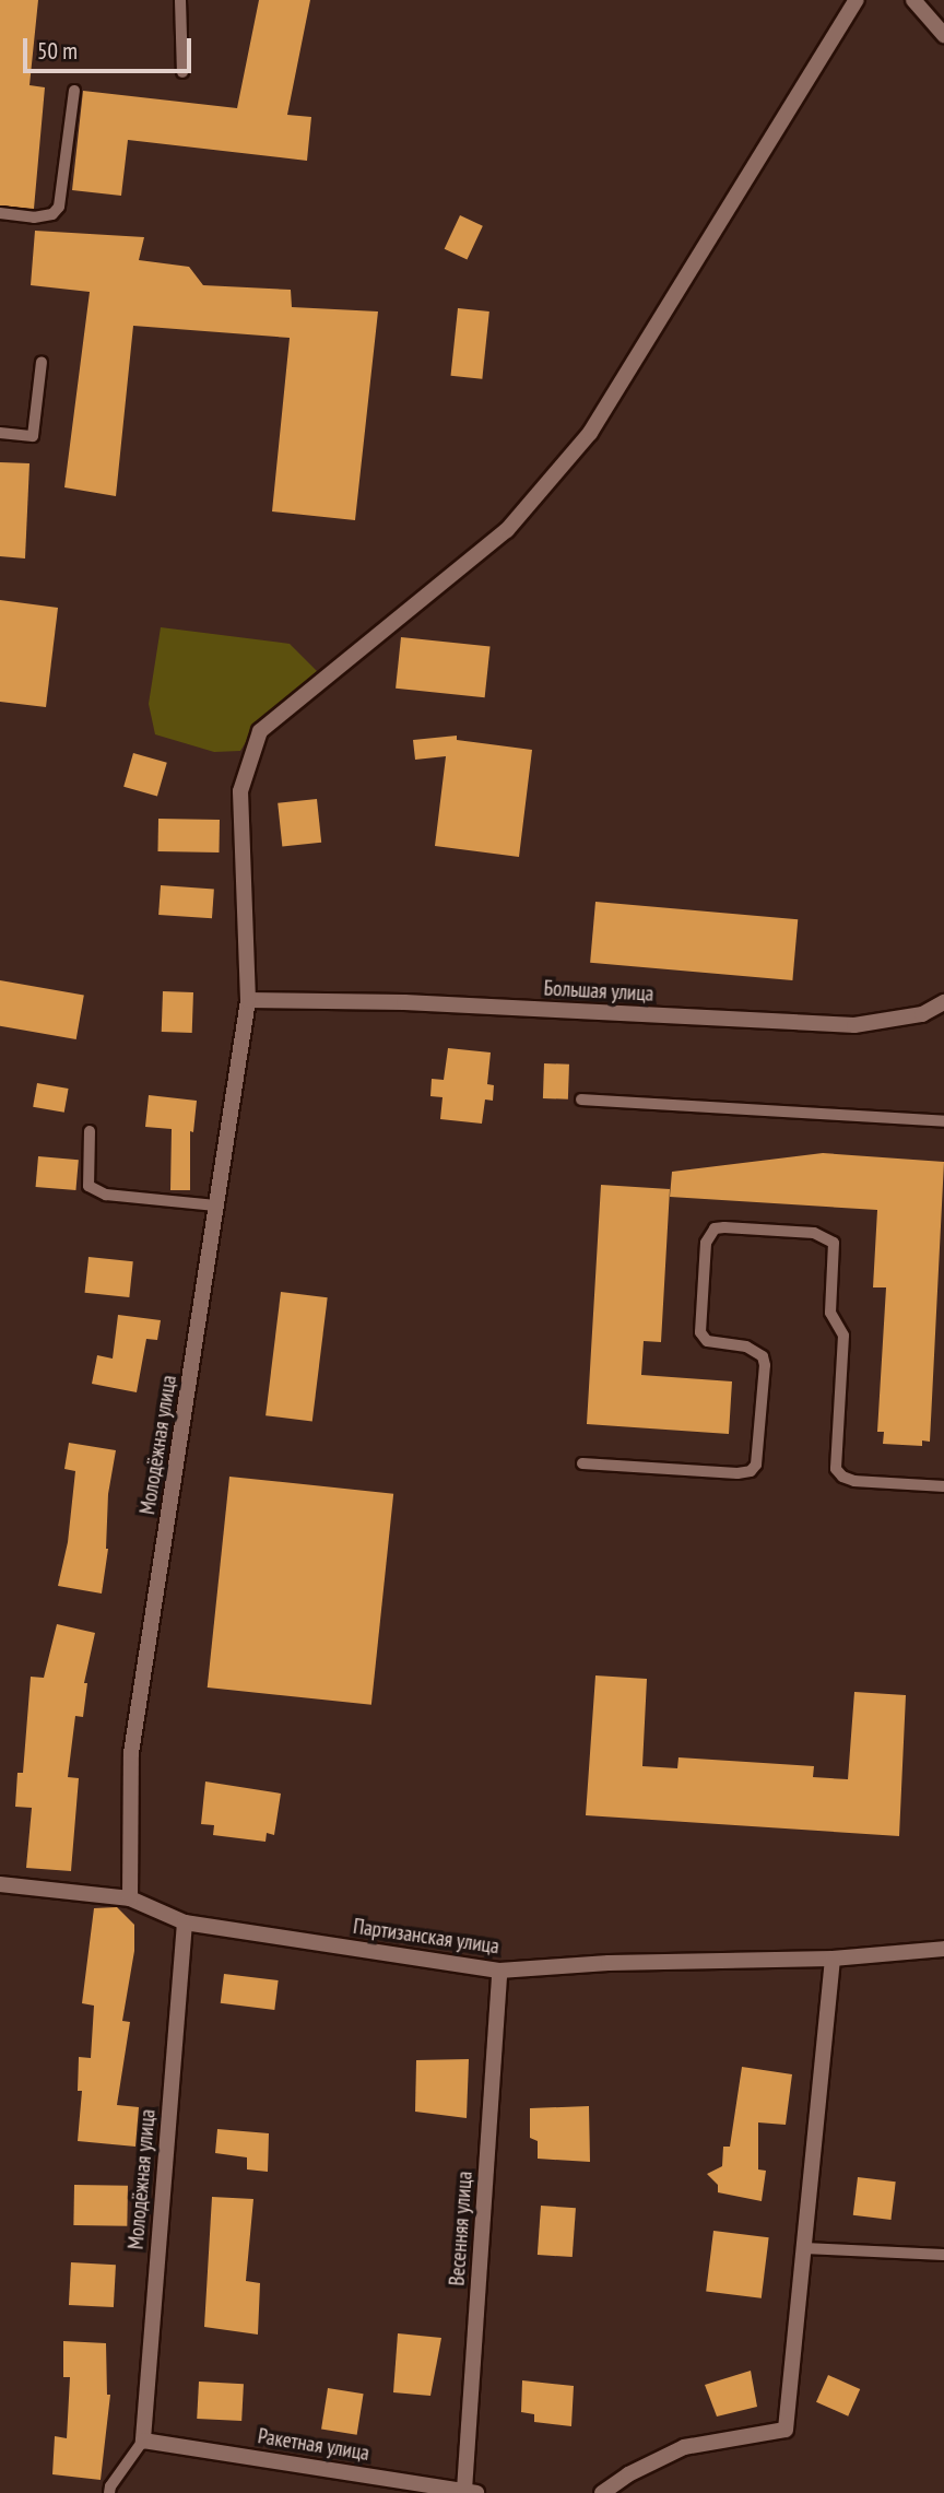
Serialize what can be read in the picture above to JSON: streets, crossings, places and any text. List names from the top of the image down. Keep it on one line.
{"streets":{"street":["Большая улица","Молодёжная улица","Партизанская улица","Весенняя улица","Ракетная улица"]},"crossings":[["Большая улица","Молодёжная улица"],["Молодёжная улица","Партизанская улица"],["Молодёжная улица","Ракетная улица"],["Партизанская улица","Весенняя улица"],["Весенняя улица","Ракетная улица"]],"scale_bar":"50 m"}
